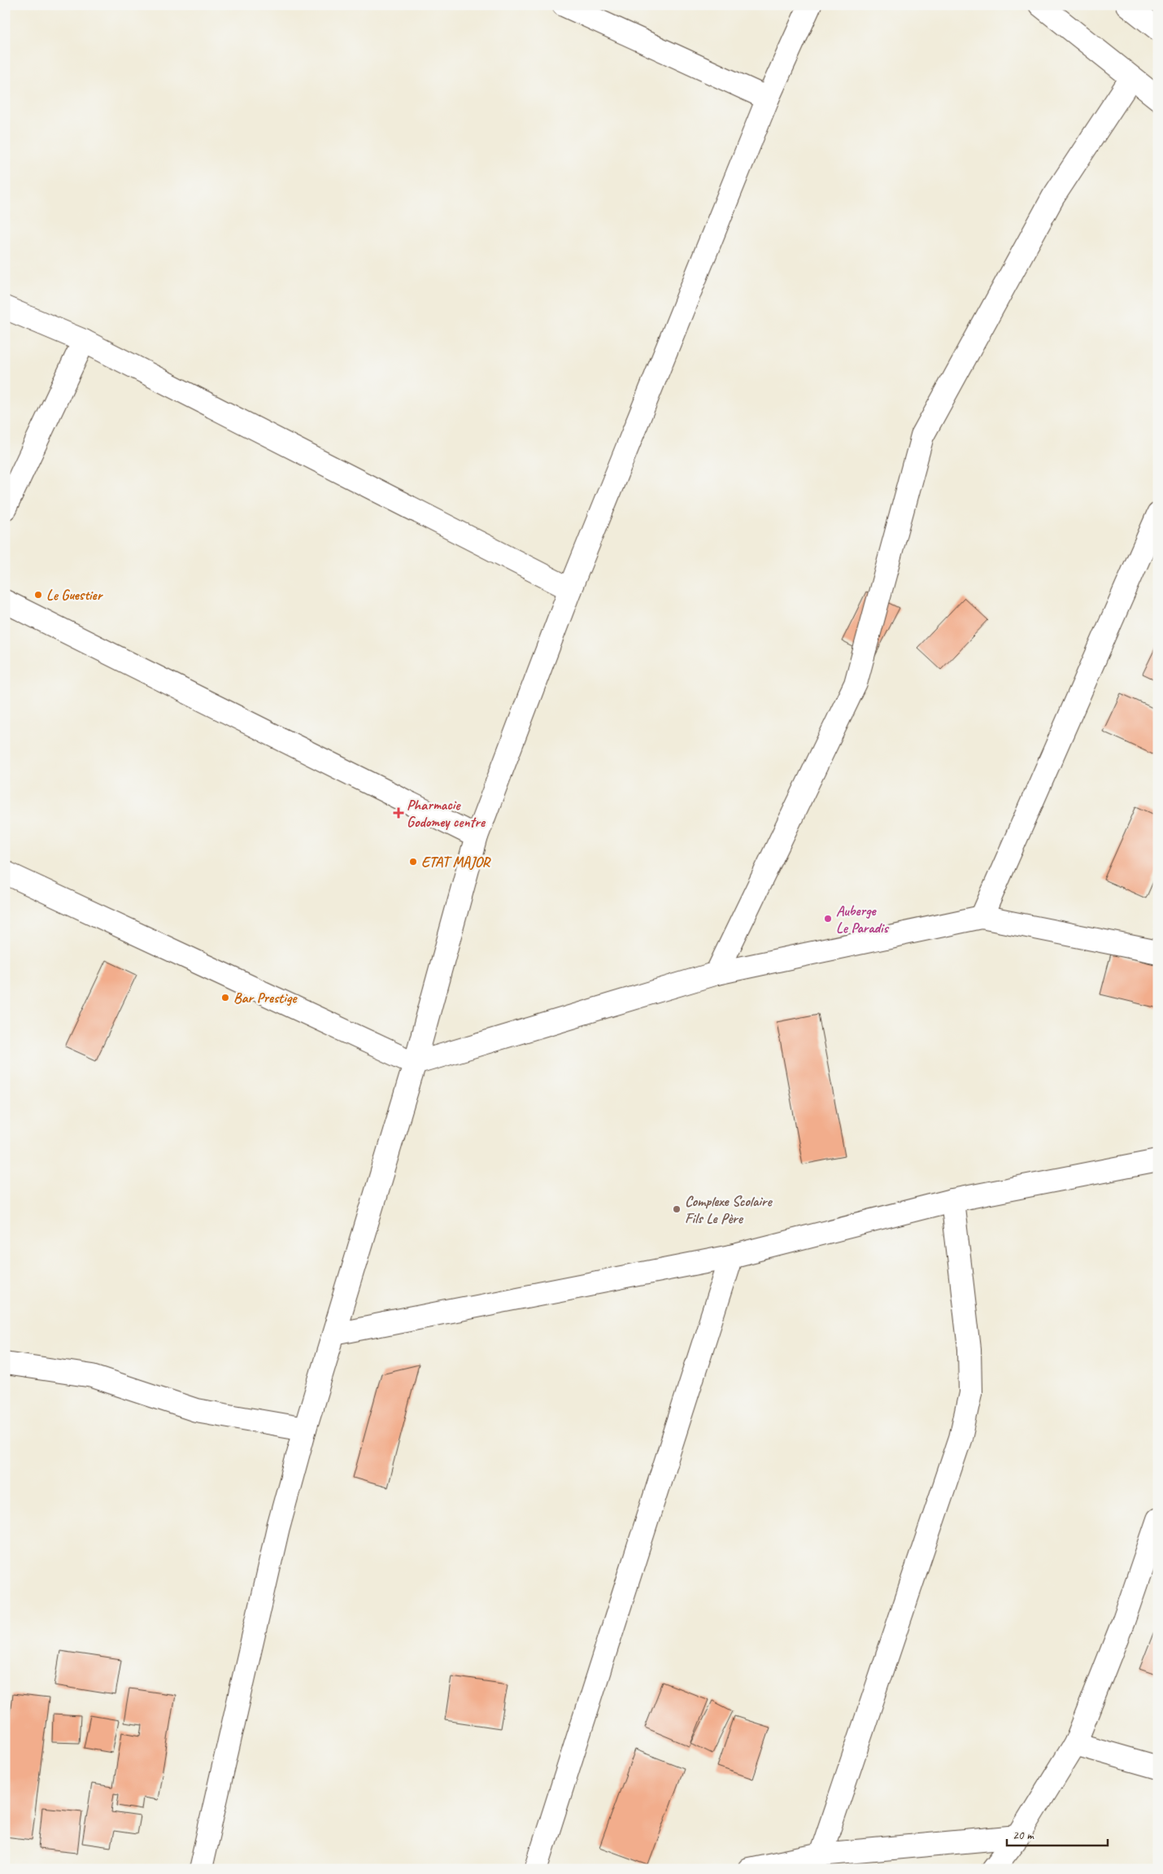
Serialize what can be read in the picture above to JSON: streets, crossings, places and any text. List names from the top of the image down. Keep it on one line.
{"places":{"other":["Le Guestier","ETAT MAJOR","Auberge Le Paradis","Bar Prestige","Complexe Scolaire Fils Le Père"],"health":["Pharmacie Godomey centre"]},"scale_bar":"20 m"}
